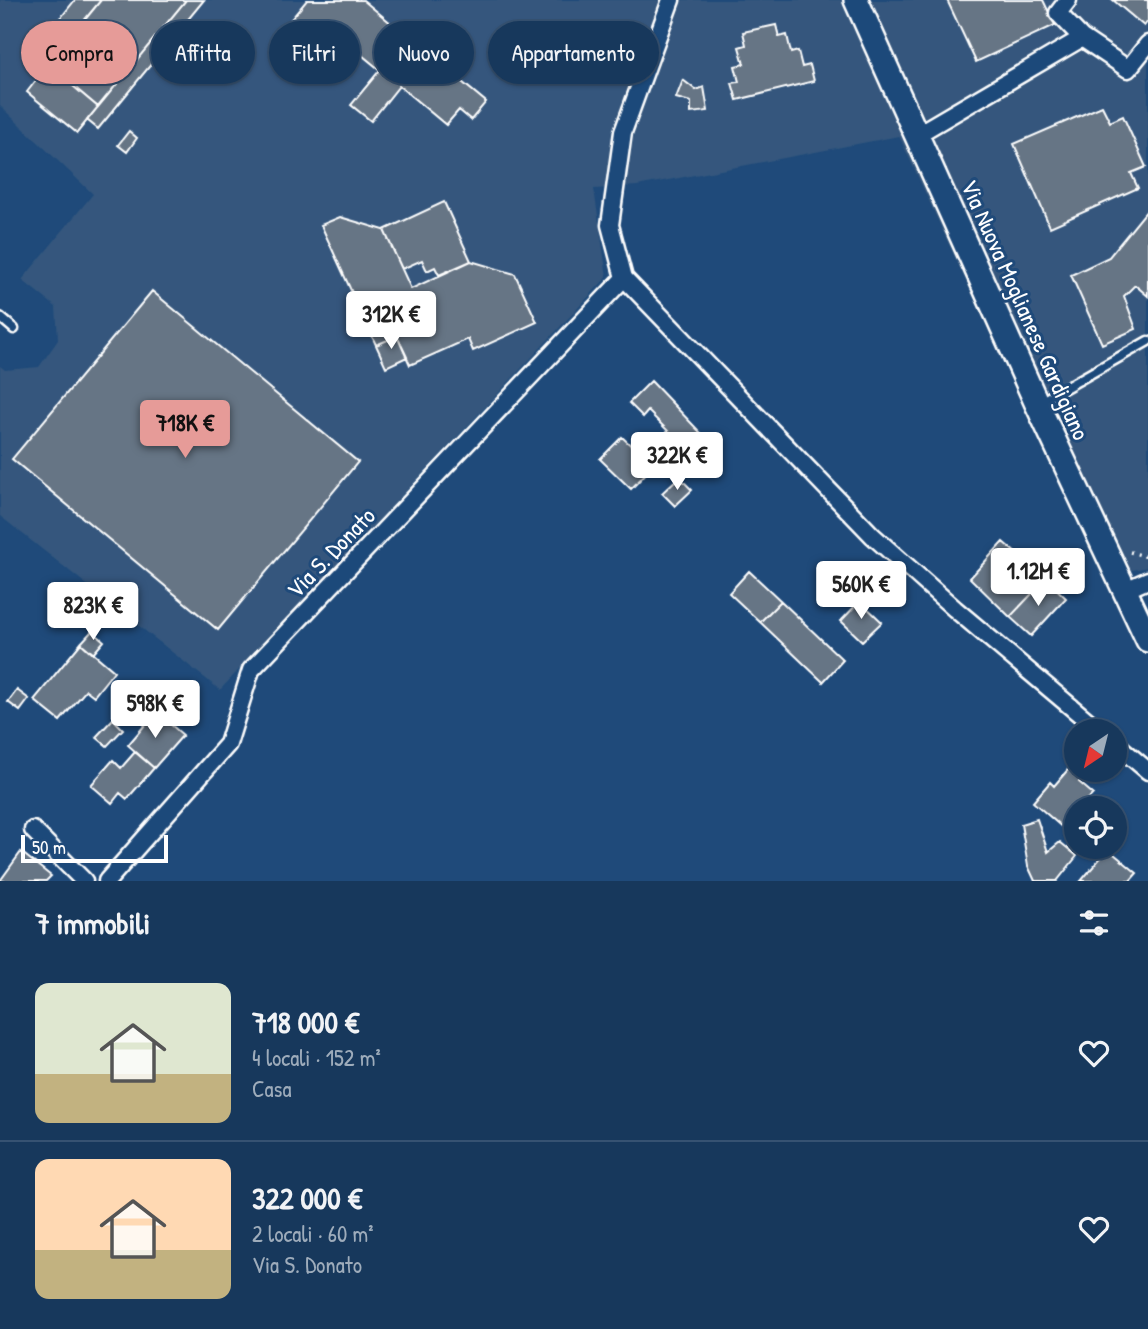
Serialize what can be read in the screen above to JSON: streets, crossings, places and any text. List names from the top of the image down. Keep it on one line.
{"streets":{"main road":["Via Nuova Moglianese Gardigiano"],"street":["Via S. Donato"]},"scale_bar":"50 m","north":"bottom left","page":{"chip":["Compra","Affitta","Filtri","Nuovo","Appartamento"],"price":["312K €","718K €","322K €","1.12M €","560K €","823K €","598K €"],"scale":"50 m","heading":"7 immobili","list":[{"name":"718 000 €","note":"4 locali · 152 m² · Casa"},{"name":"322 000 €","note":"2 locali · 60 m² · Via S. Donato"}]}}
